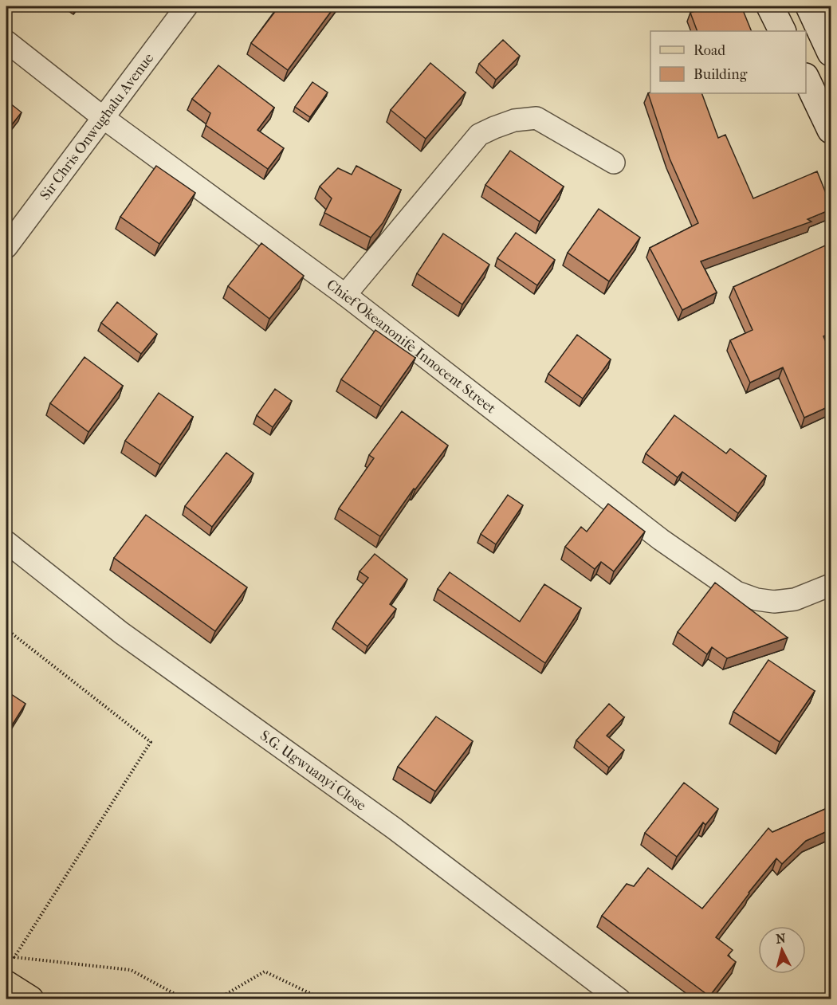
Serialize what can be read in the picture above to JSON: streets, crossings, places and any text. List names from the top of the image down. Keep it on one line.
{"streets":{"street":["Sir Chris Onwughalu Avenue","Chief Okeanonife Innocent Street","S.G. Ugwuanyi Close"]},"crossings":[["Sir Chris Onwughalu Avenue","Chief Okeanonife Innocent Street"]],"legend":["Road","Building"],"north":"top"}
